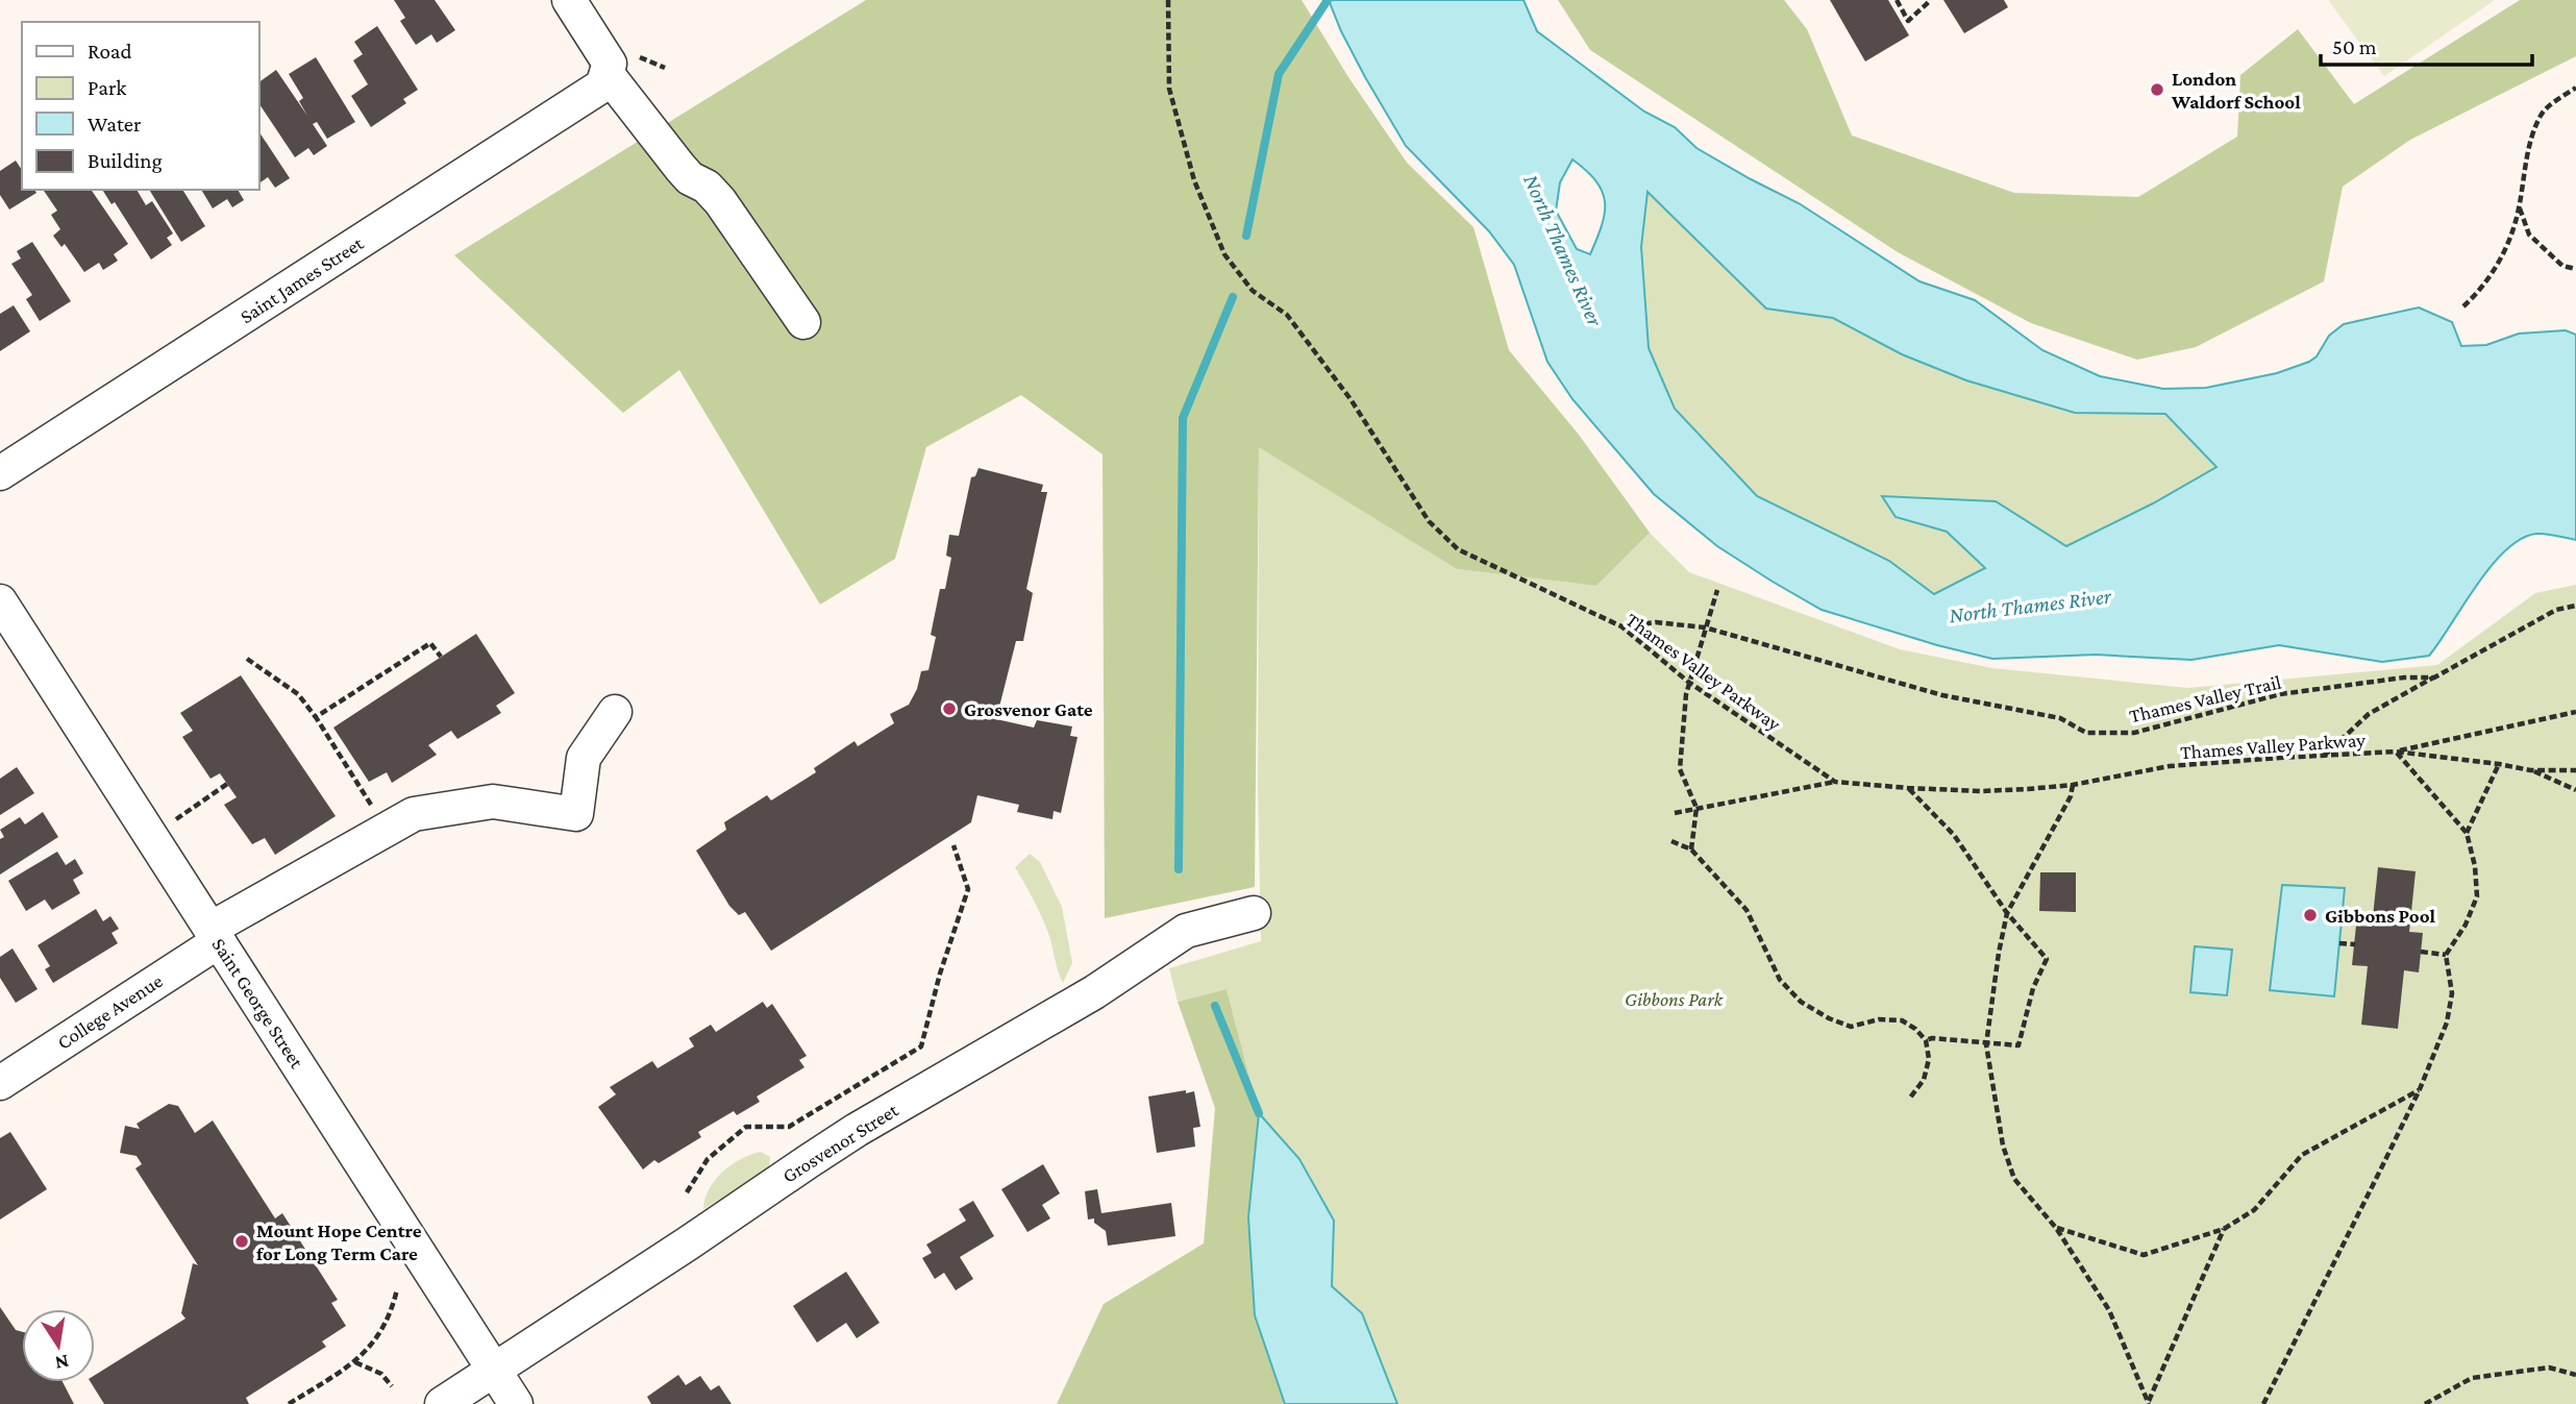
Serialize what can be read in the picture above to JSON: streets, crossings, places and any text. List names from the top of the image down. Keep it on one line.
{"streets":{"street":["Saint James Street","Saint George Street","College Avenue","Grosvenor Street"],"path":["Thames Valley Parkway","Thames Valley Trail"]},"crossings":[["Thames Valley Parkway","Thames Valley Trail"],["Saint George Street","College Avenue"],["Saint George Street","Grosvenor Street"]],"water":["North Thames River"],"parks":["Gibbons Park"],"places":["London Waldorf School","Grosvenor Gate","Gibbons Pool","Mount Hope Centre for Long Term Care"],"legend":["Road","Park","Water","Building"],"scale_bar":"50 m","north":"bottom"}
